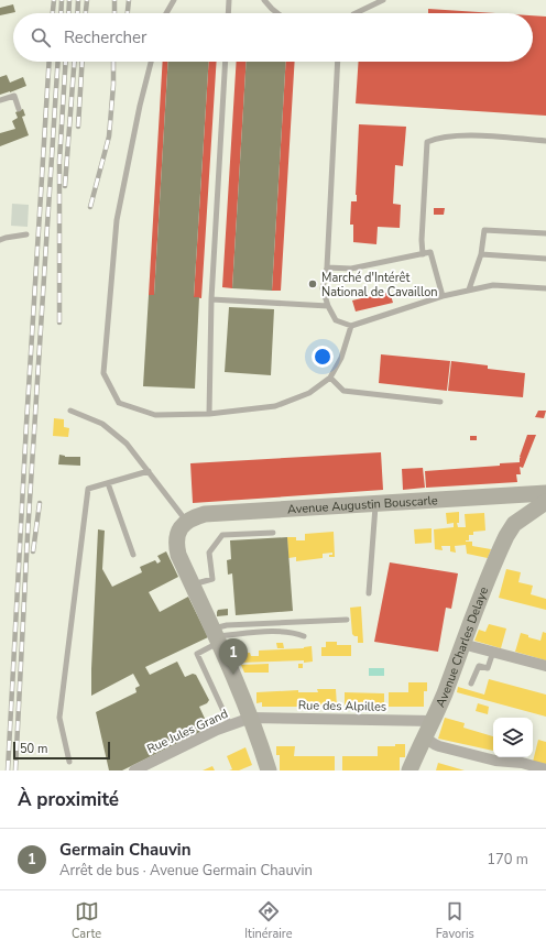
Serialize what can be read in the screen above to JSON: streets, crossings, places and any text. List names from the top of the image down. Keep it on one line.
{"streets":{"street":["Avenue Augustin Bouscarle","Avenue Charles Delaye","Rue des Alpilles","Rue Jules Grand"]},"crossings":[["Avenue Augustin Bouscarle","Avenue Charles Delaye"],["Avenue Charles Delaye","Rue des Alpilles"],["Rue des Alpilles","Rue Jules Grand"]],"places":["Marché d'Intérêt National de Cavaillon"],"scale_bar":"50 m","page":{"search":"Rechercher","pins":"1","scale":"50 m","heading":"À proximité","list":[{"mark":"1","name":"Germain Chauvin","note":"Arrêt de bus · Avenue Germain Chauvin","value":"170 m"}],"nav":["Carte","Itinéraire","Favoris"]}}
